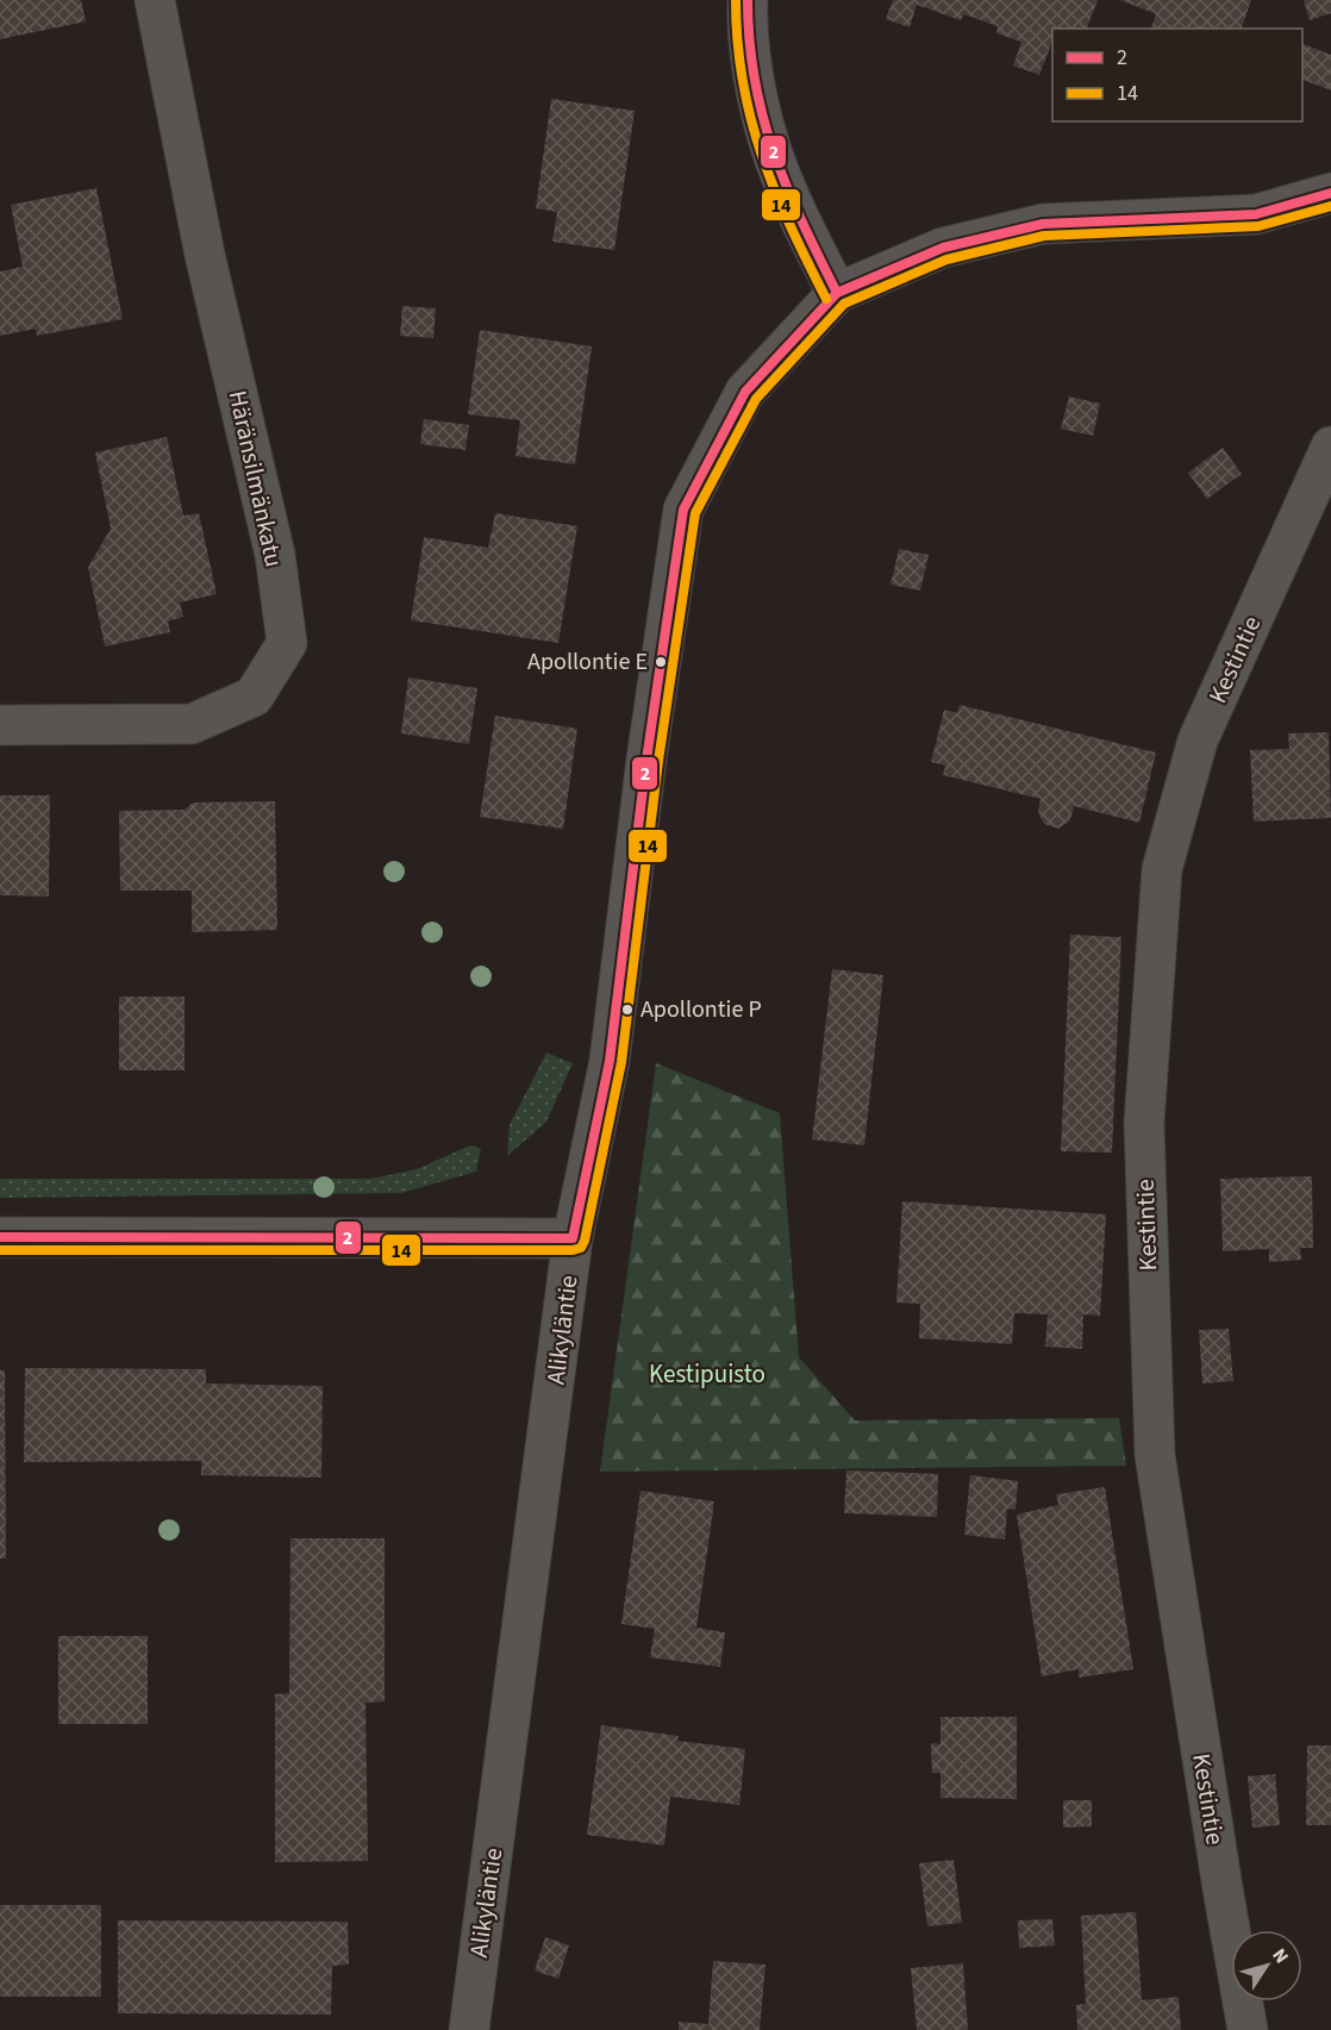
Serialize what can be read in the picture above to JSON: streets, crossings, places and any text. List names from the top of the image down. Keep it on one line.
{"streets":{"street":["Häränsilmänkatu","Kestintie","Alikyläntie"]},"parks":["Kestipuisto"],"places":["Apollontie E","Apollontie P"],"lines":["transit line 2","transit line 14"],"legend":["2","14"],"north":"top right"}
